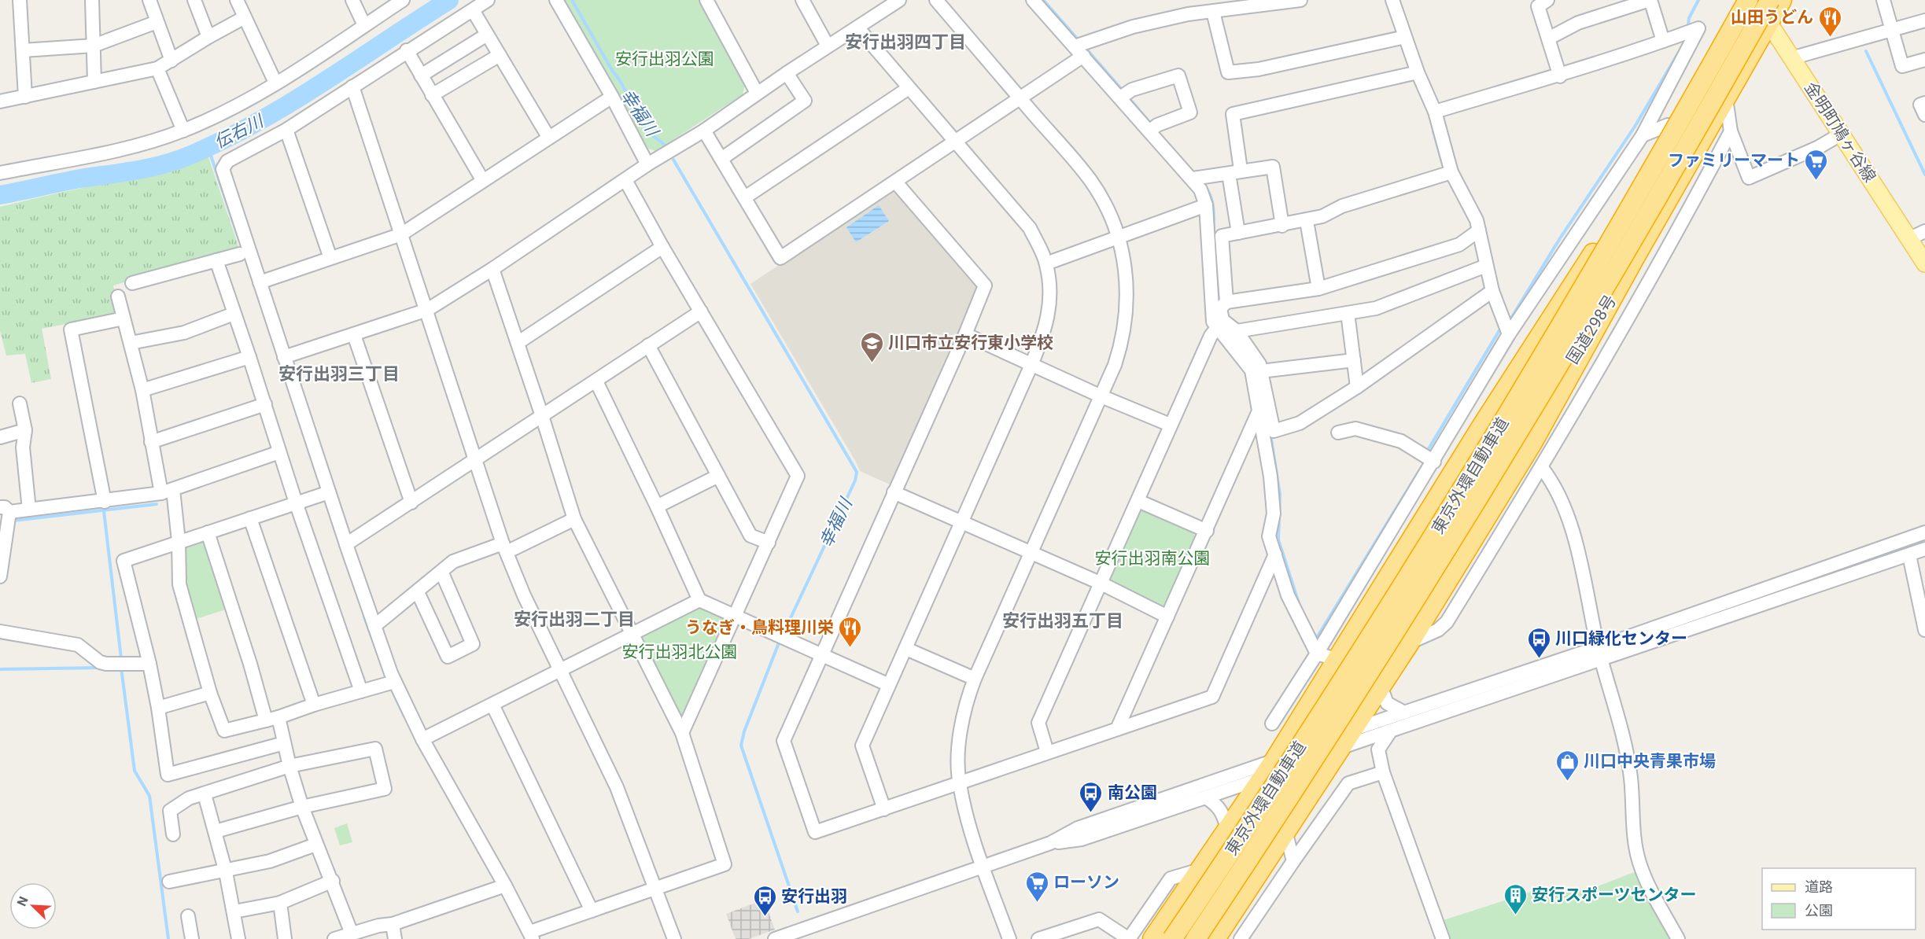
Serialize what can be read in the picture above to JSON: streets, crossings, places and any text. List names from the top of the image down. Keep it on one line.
{"streets":{"highway":["国道298号","東京外環自動車道"],"main road":["金明町鳩ヶ谷線"]},"crossings":[["金明町鳩ヶ谷線","国道298号"]],"districts":["安行出羽四丁目","安行出羽三丁目","安行出羽二丁目","安行出羽五丁目"],"water":["幸福川","伝右川"],"parks":["安行出羽公園","安行出羽南公園","安行出羽北公園"],"places":{"restaurant":["山田うどん","うなぎ・鳥料理川栄"],"supermarket":["ファミリーマート","ローソン"],"school or university":["川口市立安行東小学校"],"bus stop":["川口緑化センター","南公園","安行出羽"],"shop":["川口中央青果市場"],"building":["安行スポーツセンター"]},"legend":["道路","公園"],"north":"top left"}
